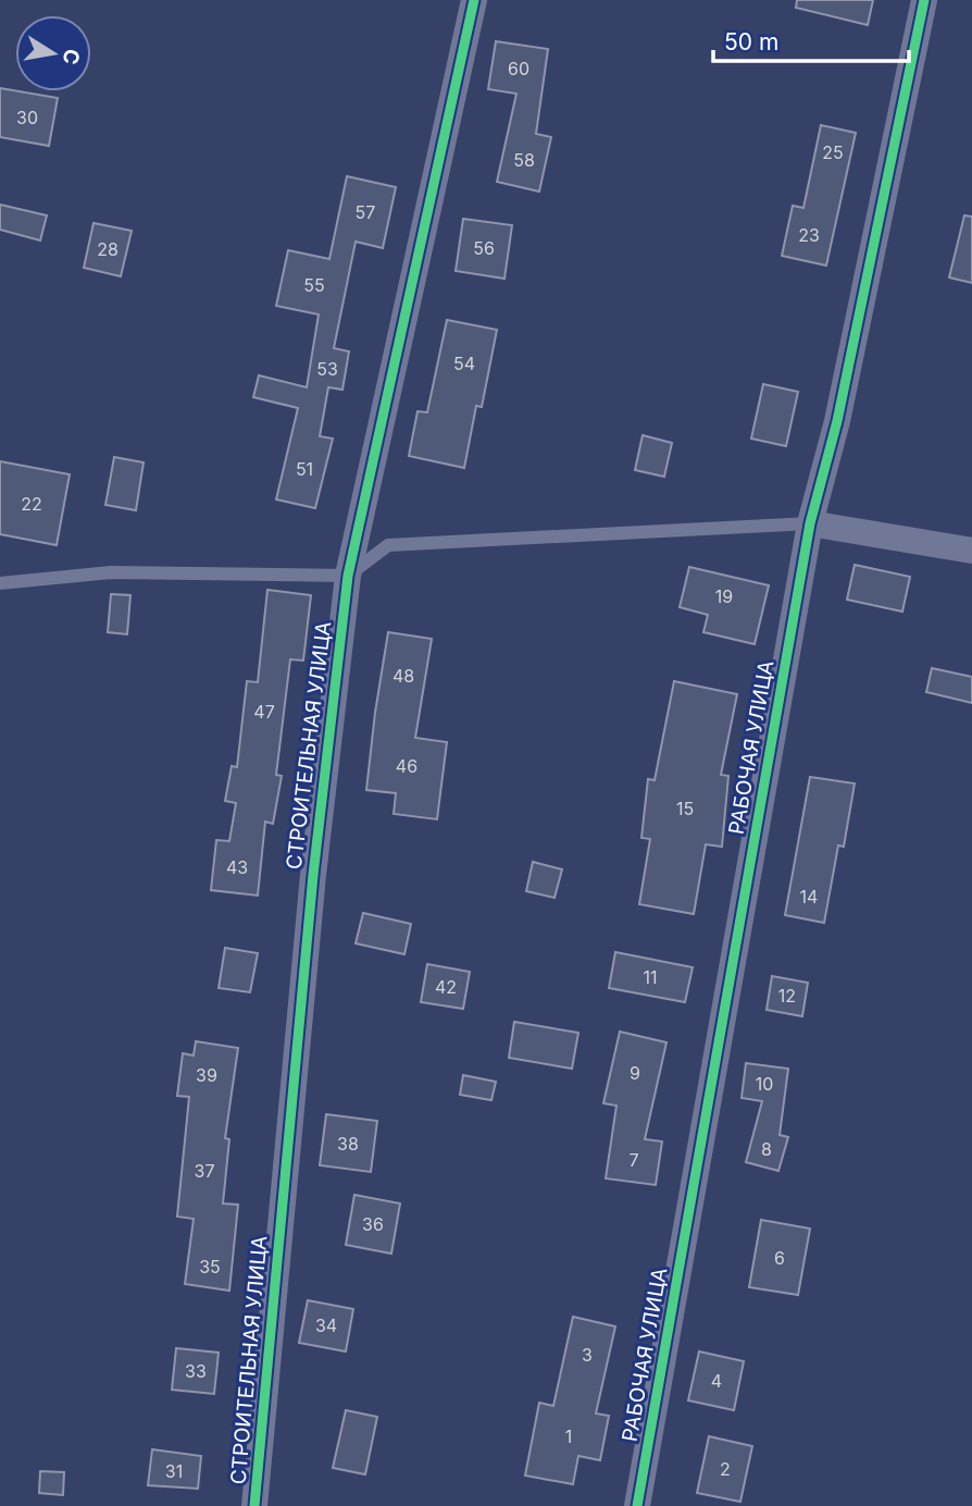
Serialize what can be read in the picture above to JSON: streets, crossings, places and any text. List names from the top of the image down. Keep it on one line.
{"streets":{"street":["СТРОИТЕЛЬНАЯ УЛИЦА","РАБОЧАЯ УЛИЦА"]},"house_numbers":["60","30","25","58","57","23","56","28","55","54","53","51","22","19","48","47","46","15","43","14","11","42","12","9","39","10","38","8","7","37","36","6","35","34","3","33","4","1","2","31"],"scale_bar":"50 m","north":"right"}
